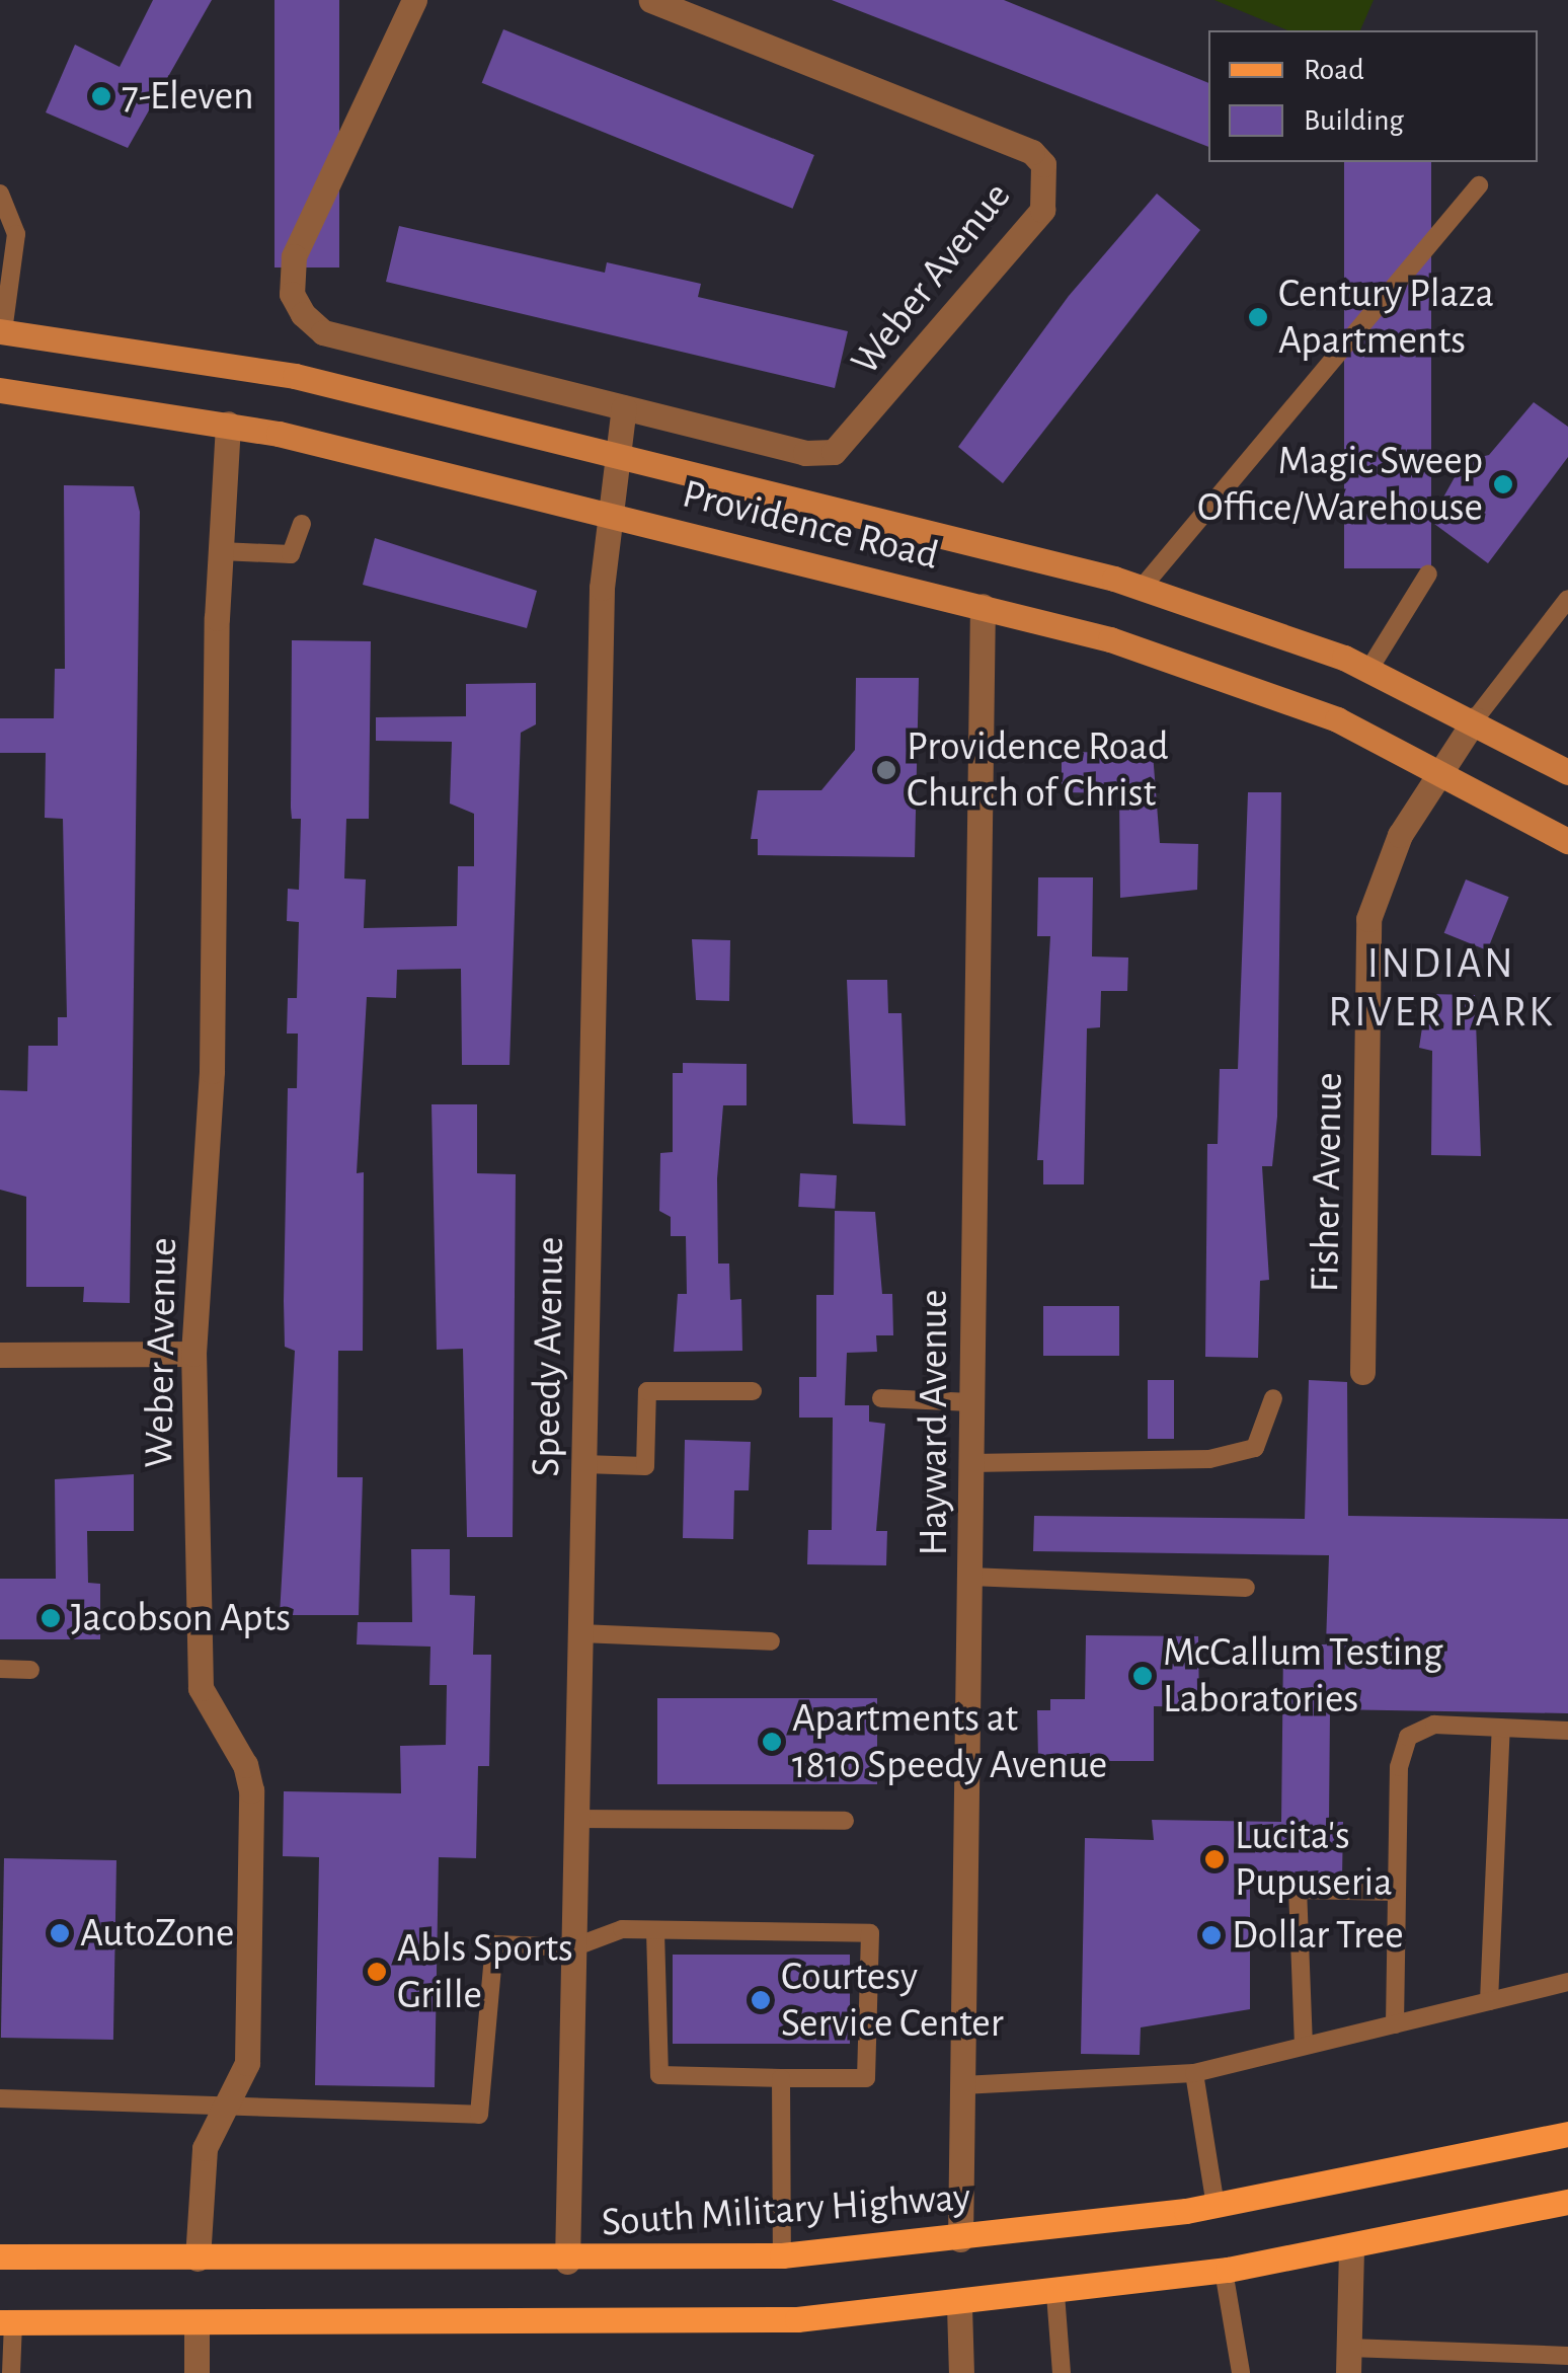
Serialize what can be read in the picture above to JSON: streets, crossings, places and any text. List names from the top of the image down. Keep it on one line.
{"streets":{"main road":["Providence Road","South Military Highway"],"street":["Weber Avenue","Fisher Avenue","Speedy Avenue","Hayward Avenue"]},"crossings":[["Weber Avenue","Providence Road"],["Weber Avenue","South Military Highway"],["Providence Road","Fisher Avenue"],["Providence Road","Speedy Avenue"],["Providence Road","Hayward Avenue"],["Speedy Avenue","South Military Highway"],["Hayward Avenue","South Military Highway"]],"districts":["INDIAN RIVER PARK"],"places":["7-Eleven","Century Plaza Apartments","Magic Sweep Office/Warehouse","Providence Road Church of Christ","Jacobson Apts","McCallum Testing Laboratories","Apartments at 1810 Speedy Avenue","Lucita's Pupuseria","AutoZone","Dollar Tree","Abls Sports Grille","Courtesy Service Center"],"legend":["Road","Building"]}
